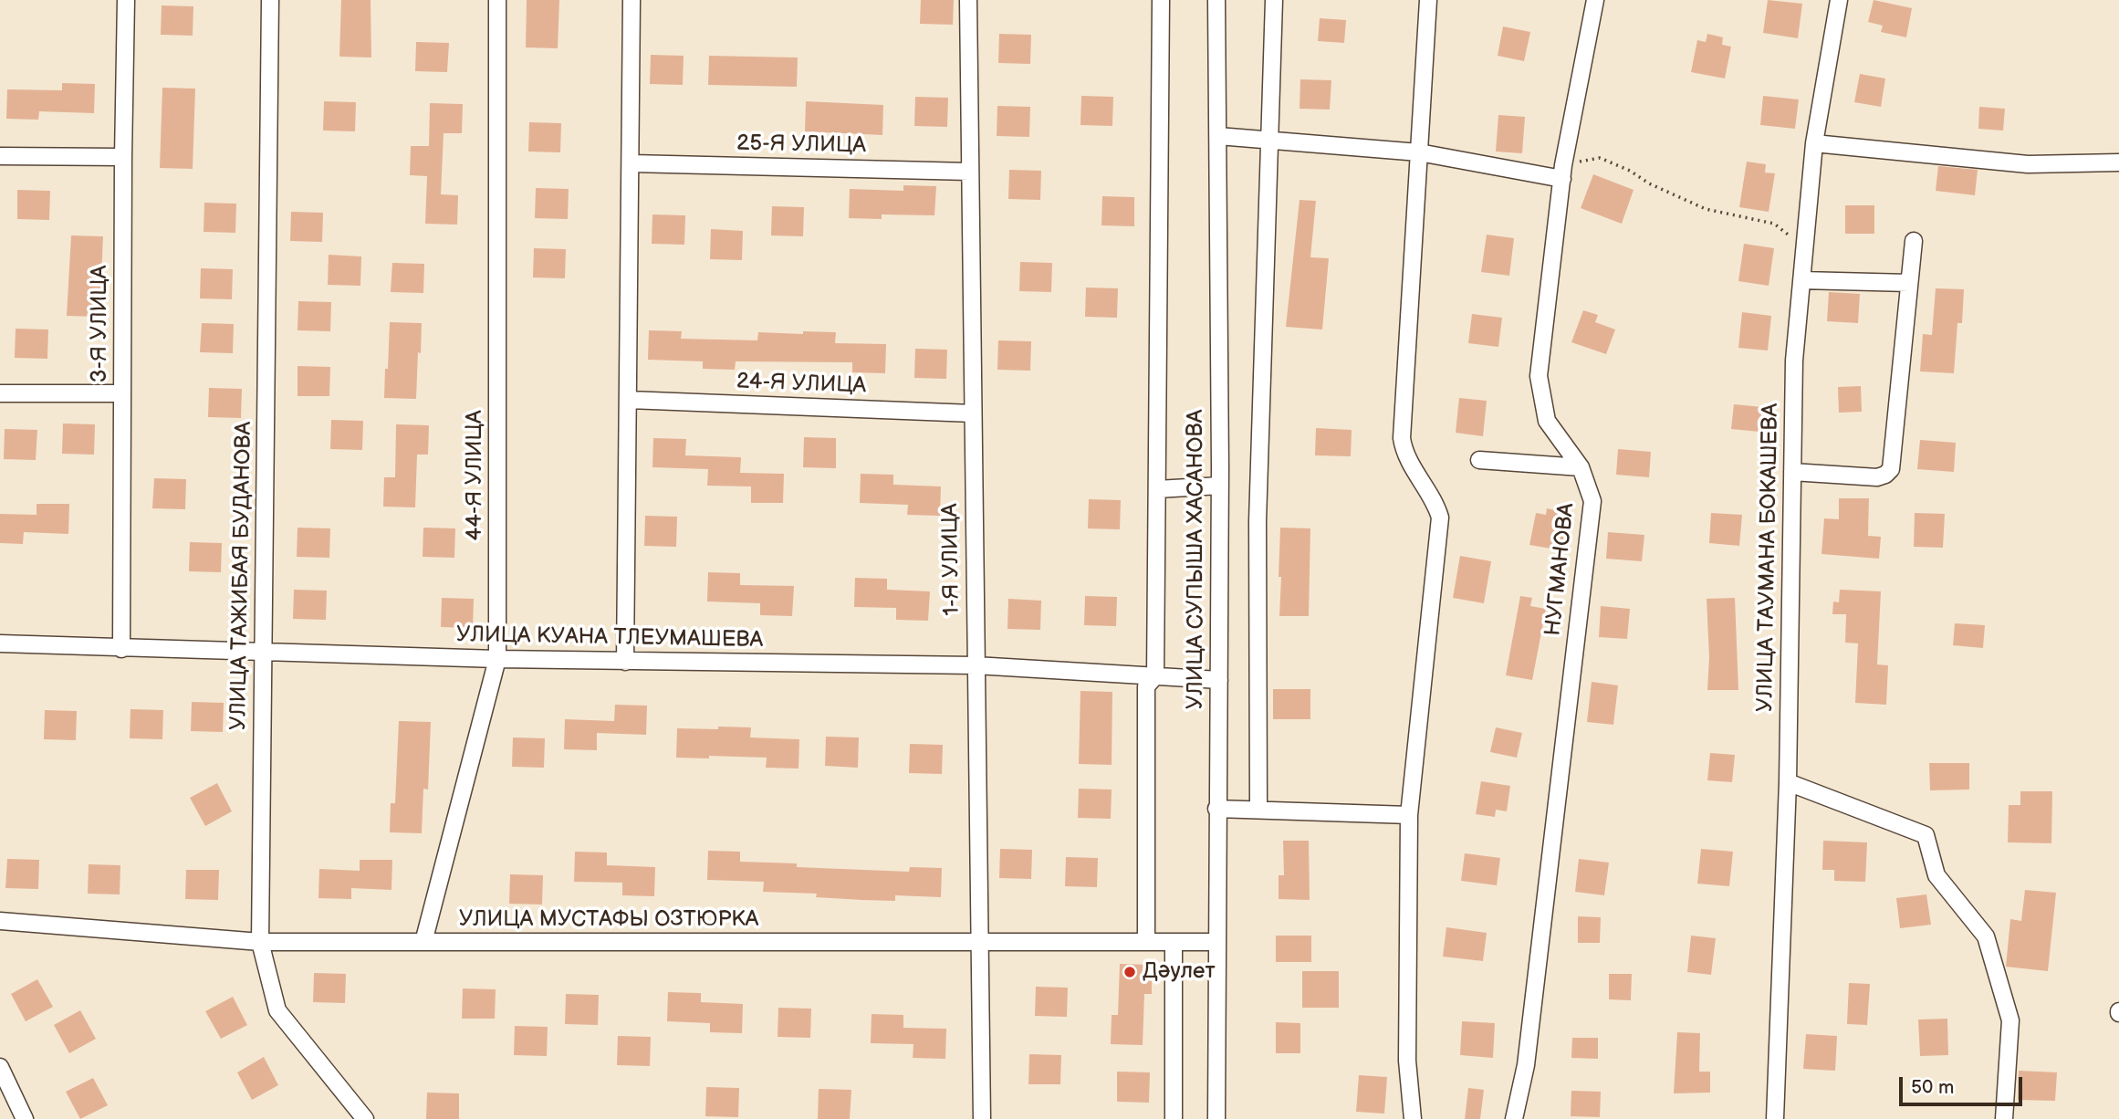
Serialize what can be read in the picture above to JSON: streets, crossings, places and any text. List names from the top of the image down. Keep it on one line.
{"streets":{"street":["25-Я УЛИЦА","3-Я УЛИЦА","24-Я УЛИЦА","44-Я УЛИЦА","УЛИЦА ТАУМАНА БОКАШЕВА","1-Я УЛИЦА","УЛИЦА СУПЫША ХАСАНОВА","НУГМАНОВА","УЛИЦА ТАЖИБАЯ БУДАНОВА","УЛИЦА КУАНА ТЛЕУМАШЕВА","УЛИЦА МУСТАФЫ ОЗТЮРКА"]},"crossings":[["25-Я УЛИЦА","1-Я УЛИЦА"],["3-Я УЛИЦА","УЛИЦА КУАНА ТЛЕУМАШЕВА"],["24-Я УЛИЦА","1-Я УЛИЦА"],["44-Я УЛИЦА","УЛИЦА КУАНА ТЛЕУМАШЕВА"],["44-Я УЛИЦА","УЛИЦА МУСТАФЫ ОЗТЮРКА"],["1-Я УЛИЦА","УЛИЦА КУАНА ТЛЕУМАШЕВА"],["1-Я УЛИЦА","УЛИЦА МУСТАФЫ ОЗТЮРКА"],["УЛИЦА СУПЫША ХАСАНОВА","УЛИЦА КУАНА ТЛЕУМАШЕВА"],["УЛИЦА СУПЫША ХАСАНОВА","УЛИЦА МУСТАФЫ ОЗТЮРКА"],["УЛИЦА ТАЖИБАЯ БУДАНОВА","УЛИЦА КУАНА ТЛЕУМАШЕВА"],["УЛИЦА ТАЖИБАЯ БУДАНОВА","УЛИЦА МУСТАФЫ ОЗТЮРКА"]],"places":["Дәулет"],"scale_bar":"50 m"}
